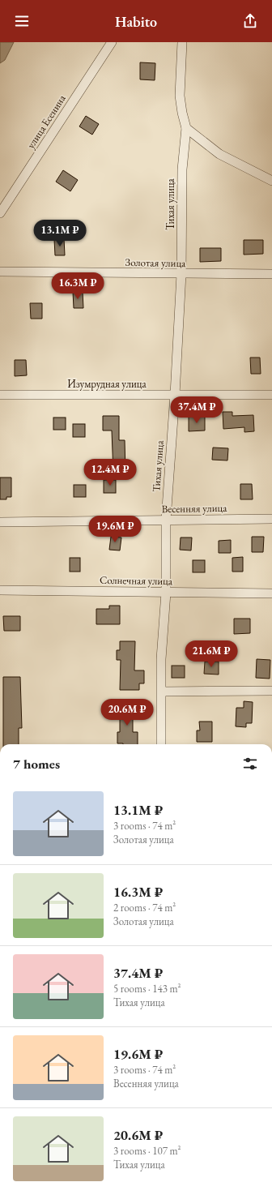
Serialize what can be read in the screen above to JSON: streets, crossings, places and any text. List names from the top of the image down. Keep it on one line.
{"streets":{"street":["улица Есенина","Тихая улица","Золотая улица","Изумрудная улица","Весенняя улица","Солнечная улица"]},"crossings":[["Тихая улица","Золотая улица"],["Тихая улица","Изумрудная улица"],["Тихая улица","Весенняя улица"],["Тихая улица","Солнечная улица"]],"page":{"header":"Habito","price":["13.1M ₽","16.3M ₽","37.4M ₽","12.4M ₽","19.6M ₽","21.6M ₽","20.6M ₽"],"heading":"7 homes","list":[{"name":"13.1M ₽","note":"3 rooms · 74 m² · Золотая улица"},{"name":"16.3M ₽","note":"2 rooms · 74 m² · Золотая улица"},{"name":"37.4M ₽","note":"5 rooms · 143 m² · Тихая улица"},{"name":"19.6M ₽","note":"3 rooms · 74 m² · Весенняя улица"},{"name":"20.6M ₽","note":"3 rooms · 107 m² · Тихая улица"}]}}
